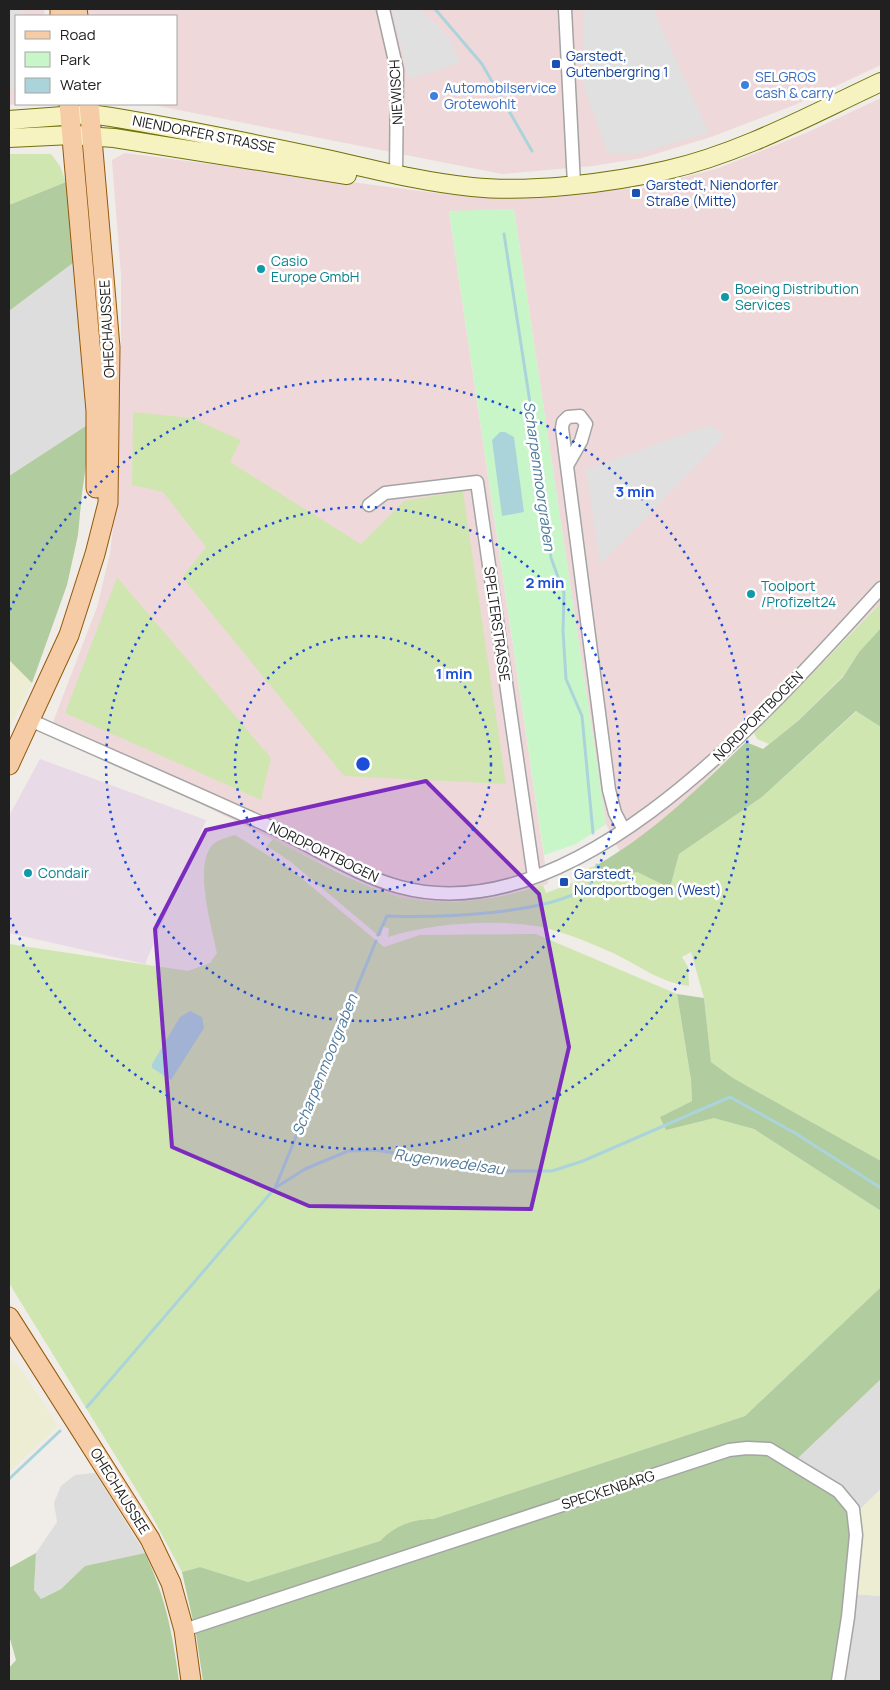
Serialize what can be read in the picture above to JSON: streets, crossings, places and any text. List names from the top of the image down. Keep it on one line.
{"streets":{"main road":["NIENDORFER STRASSE","OHECHAUSSEE"],"street":["NIEWISCH","SPELTERSTRASSE","NORDPORTBOGEN","SPECKENBARG"]},"crossings":[["NIEWISCH","NIENDORFER STRASSE"],["NIENDORFER STRASSE","OHECHAUSSEE"],["OHECHAUSSEE","NORDPORTBOGEN"],["OHECHAUSSEE","SPECKENBARG"],["SPELTERSTRASSE","NORDPORTBOGEN"]],"water":["Scharpenmoorgraben","Rugenwedelsau"],"places":{"transit":["Garstedt, Gutenbergring 1","Garstedt, Niendorfer Straße (Mitte)","Garstedt, Nordportbogen (West)"],"other":["SELGROS cash & carry","Automobilservice Grotewohlt","Casio Europe GmbH","Boeing Distribution Services","Toolport /Profizelt24","Condair"]},"legend":["Road","Park","Water"],"rings":["3 min","2 min","1 min"]}
